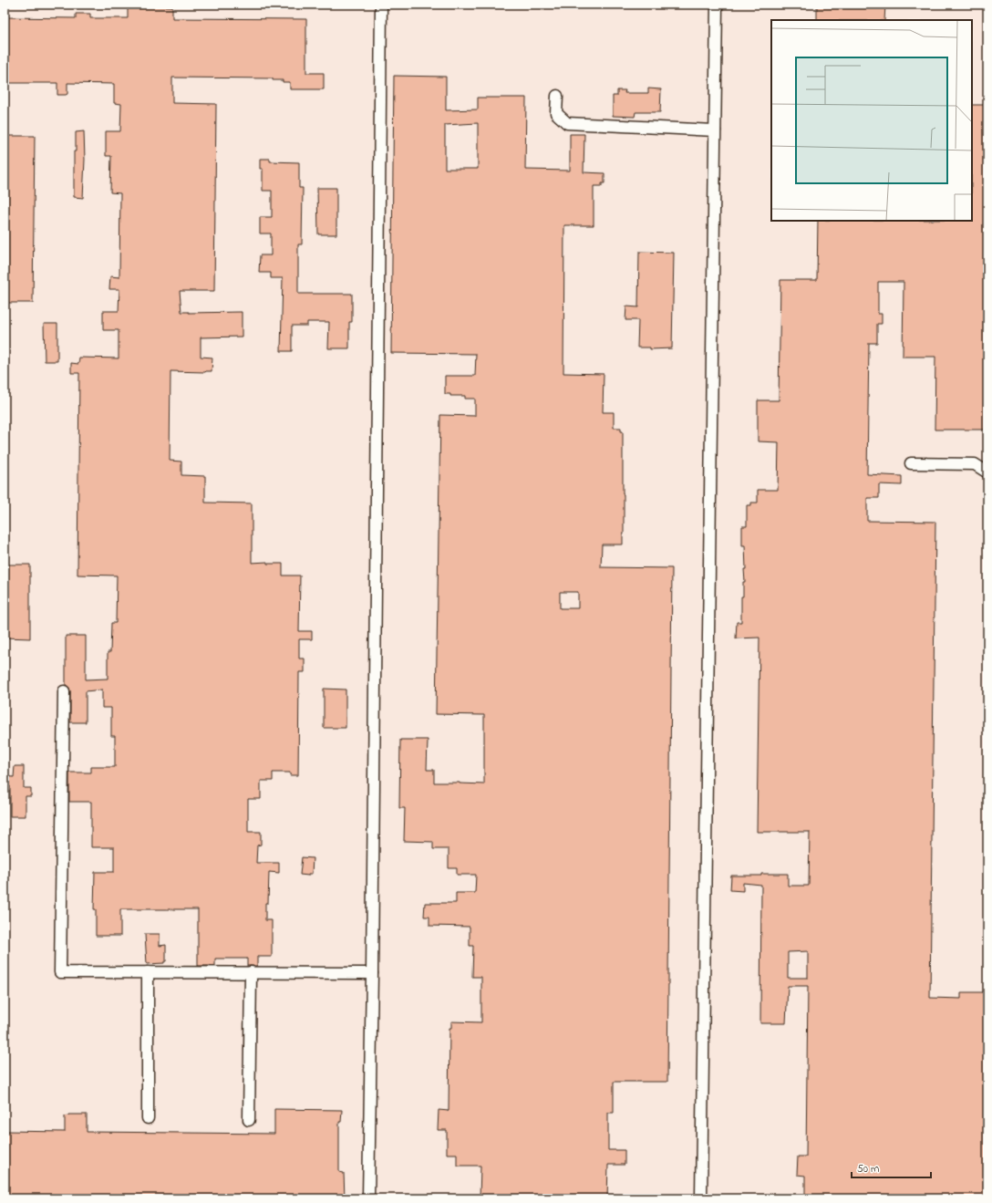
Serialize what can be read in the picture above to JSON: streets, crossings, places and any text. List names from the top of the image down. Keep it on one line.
{"scale_bar":"50 m"}
